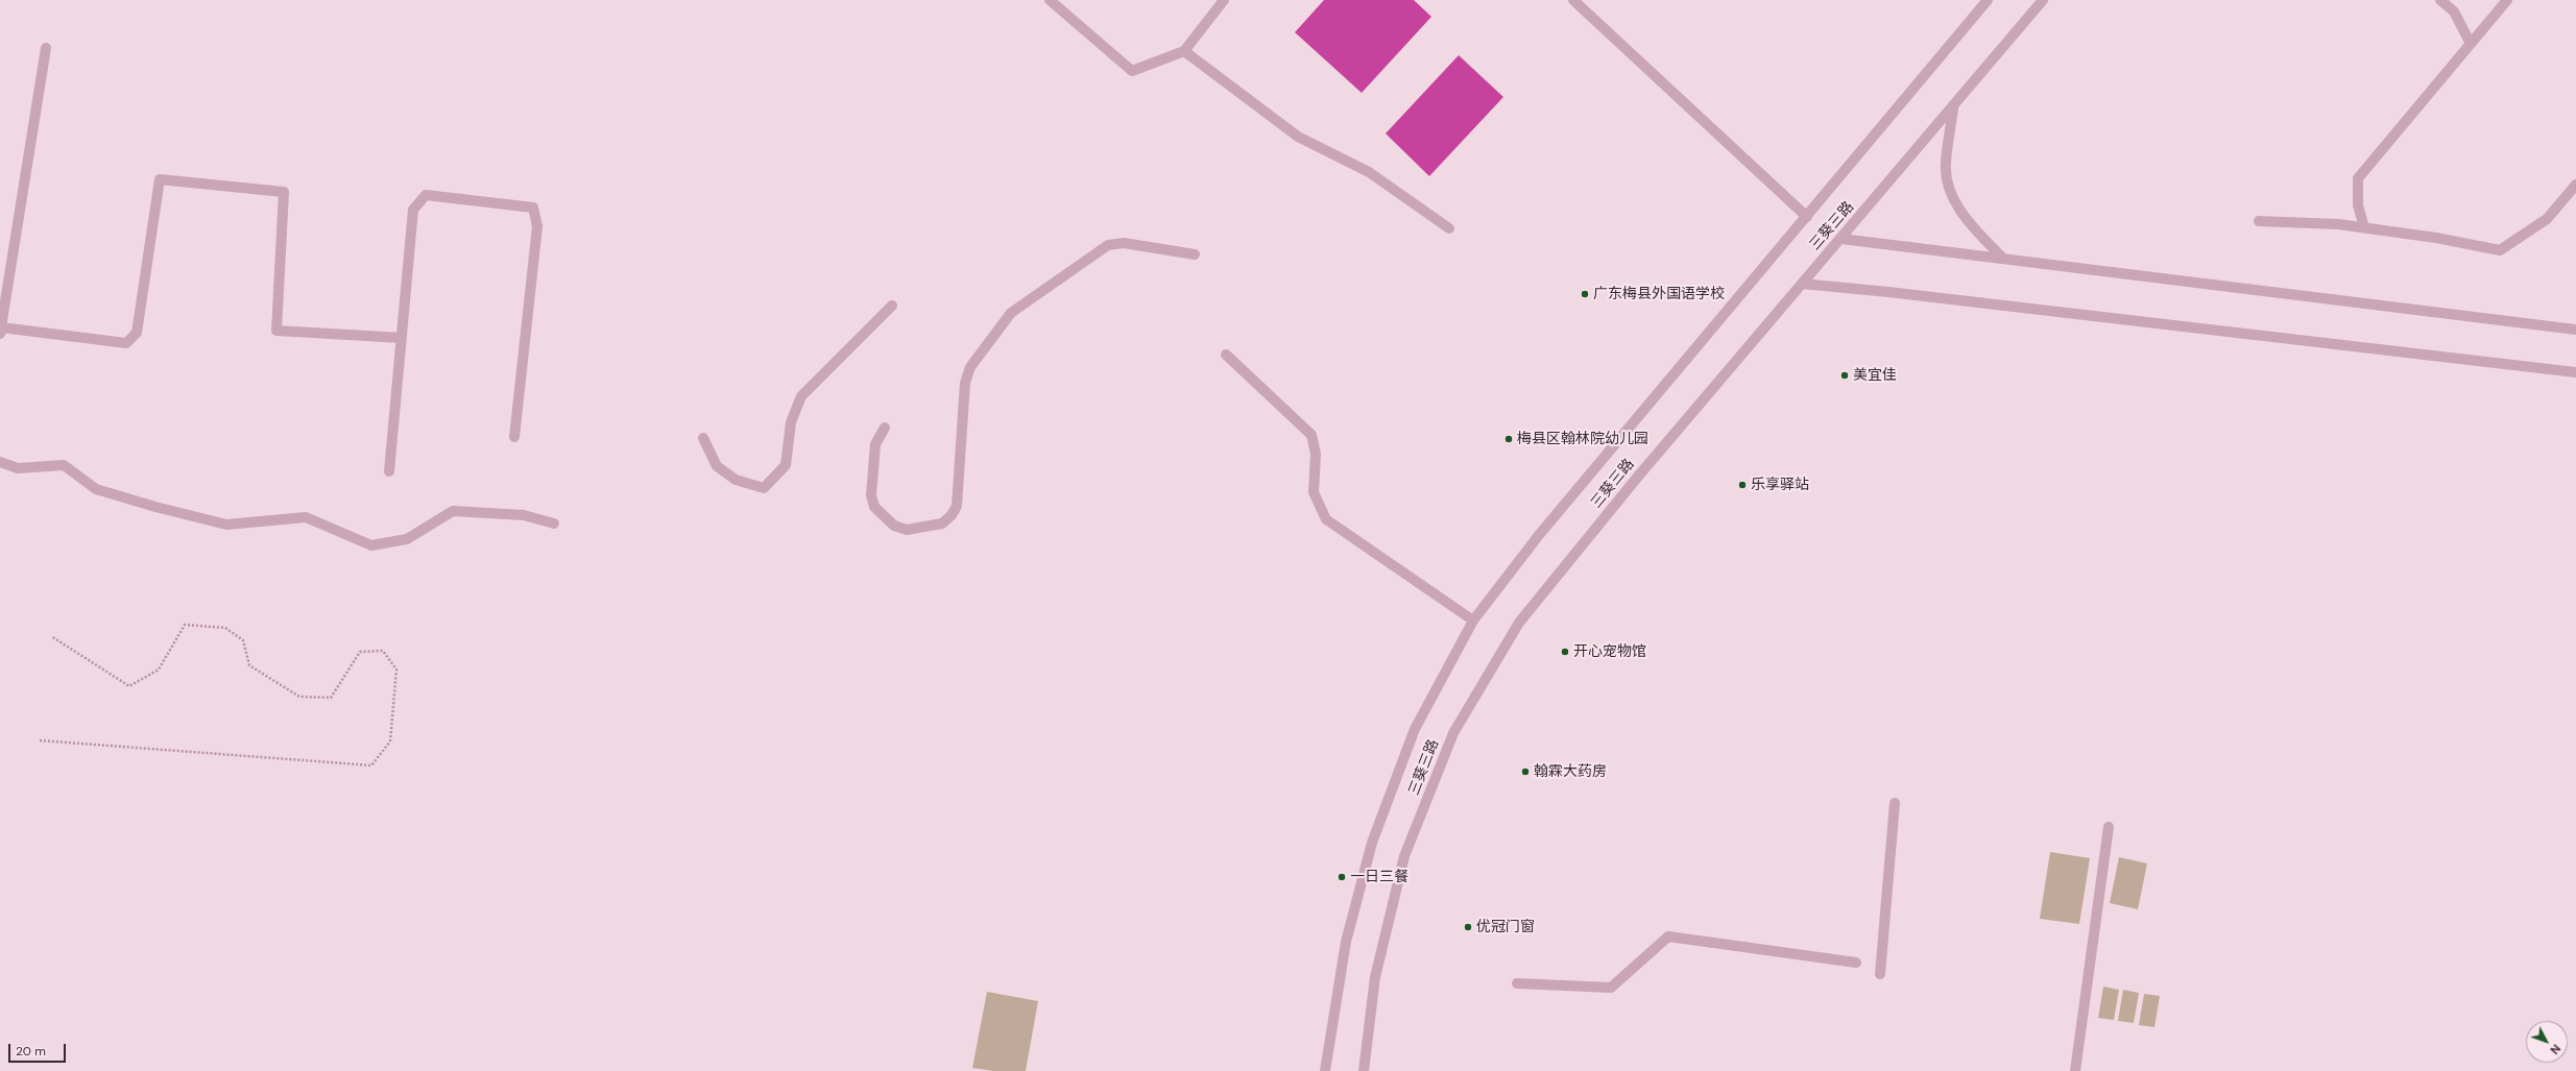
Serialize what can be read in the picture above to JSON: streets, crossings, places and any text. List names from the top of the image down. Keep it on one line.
{"streets":{"street":["三葵三路"]},"places":["广东梅县外国语学校","美宜佳","梅县区翰林院幼儿园","乐享驿站","开心宠物馆","翰霖大药房","一日三餐","优冠门窗"],"scale_bar":"20 m","north":"bottom right"}
